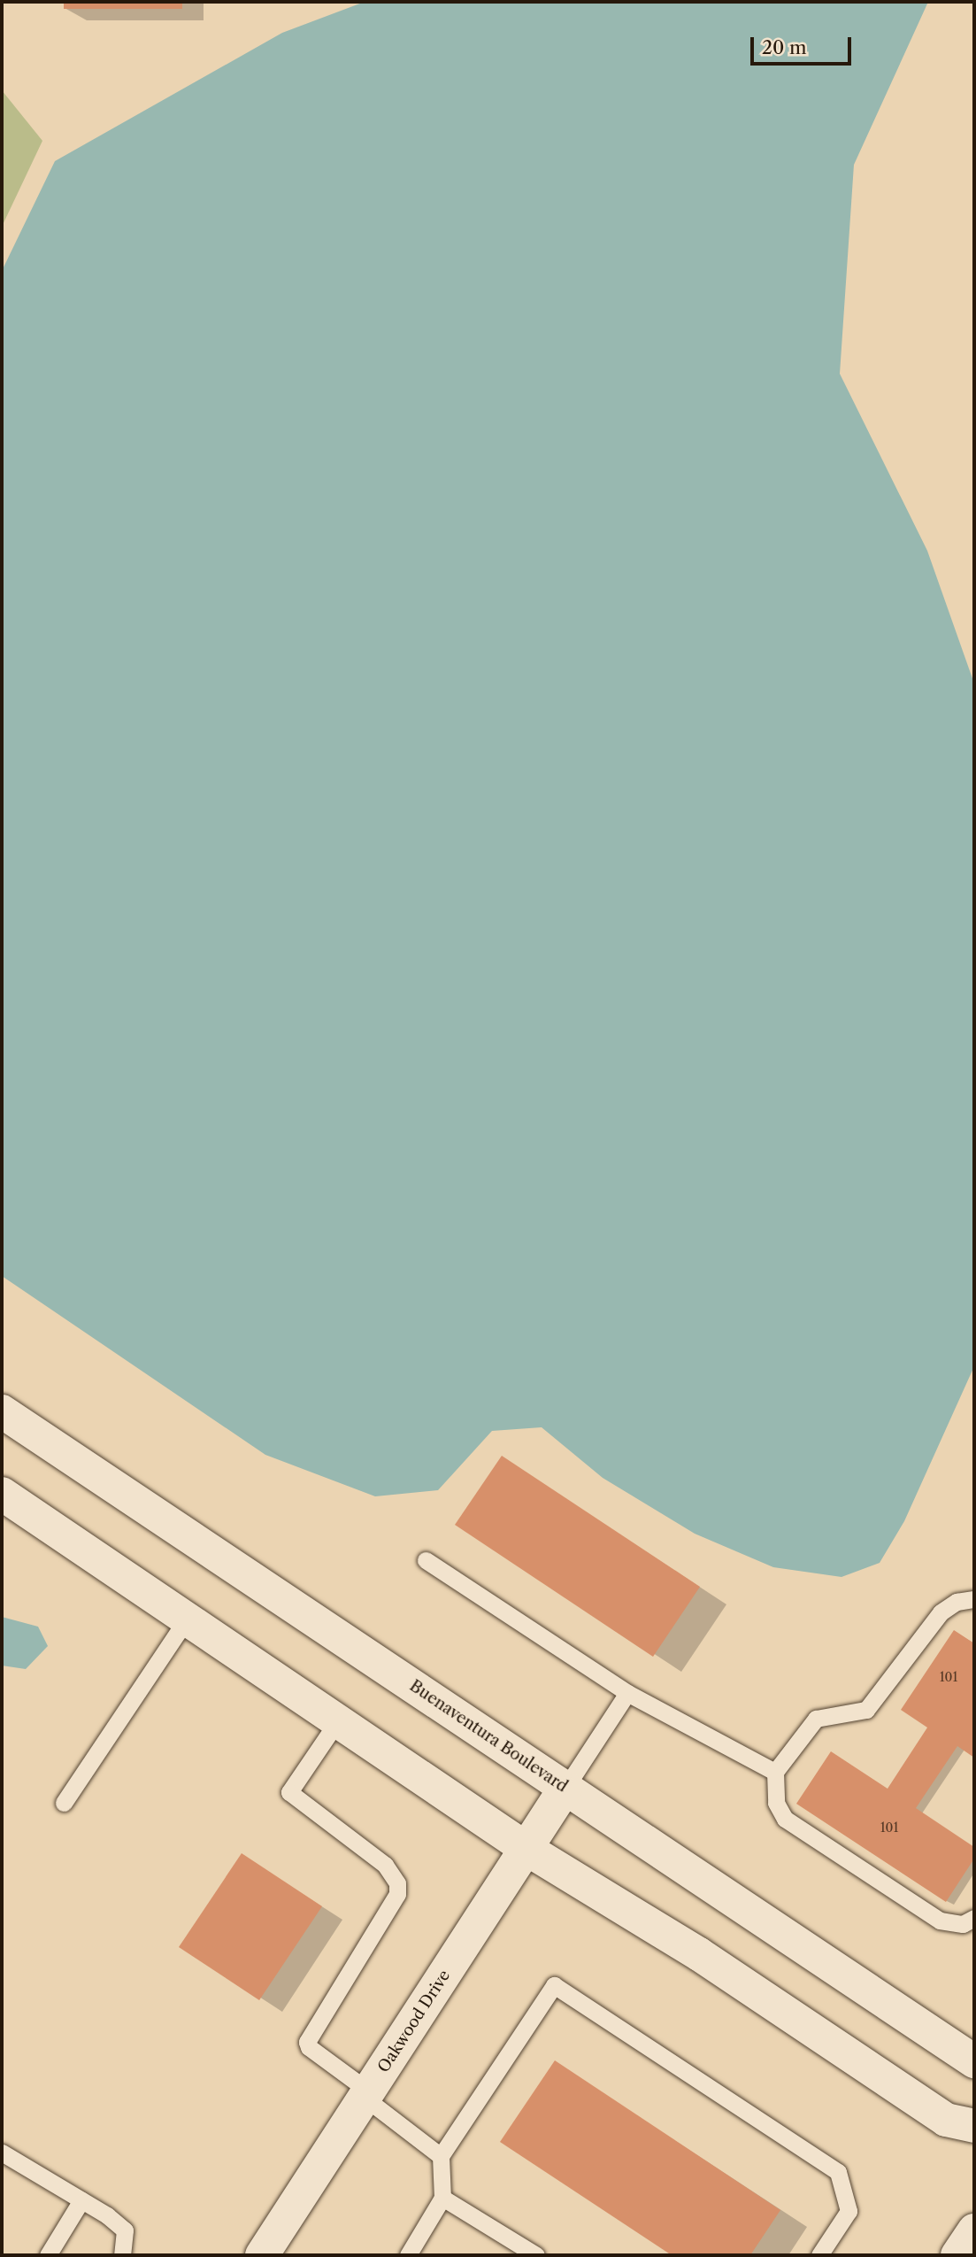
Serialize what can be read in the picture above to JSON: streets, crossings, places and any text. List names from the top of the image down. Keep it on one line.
{"streets":{"main road":["Buenaventura Boulevard","Oakwood Drive"]},"crossings":[["Buenaventura Boulevard","Oakwood Drive"]],"house_numbers":["101","101"],"scale_bar":"20 m"}
